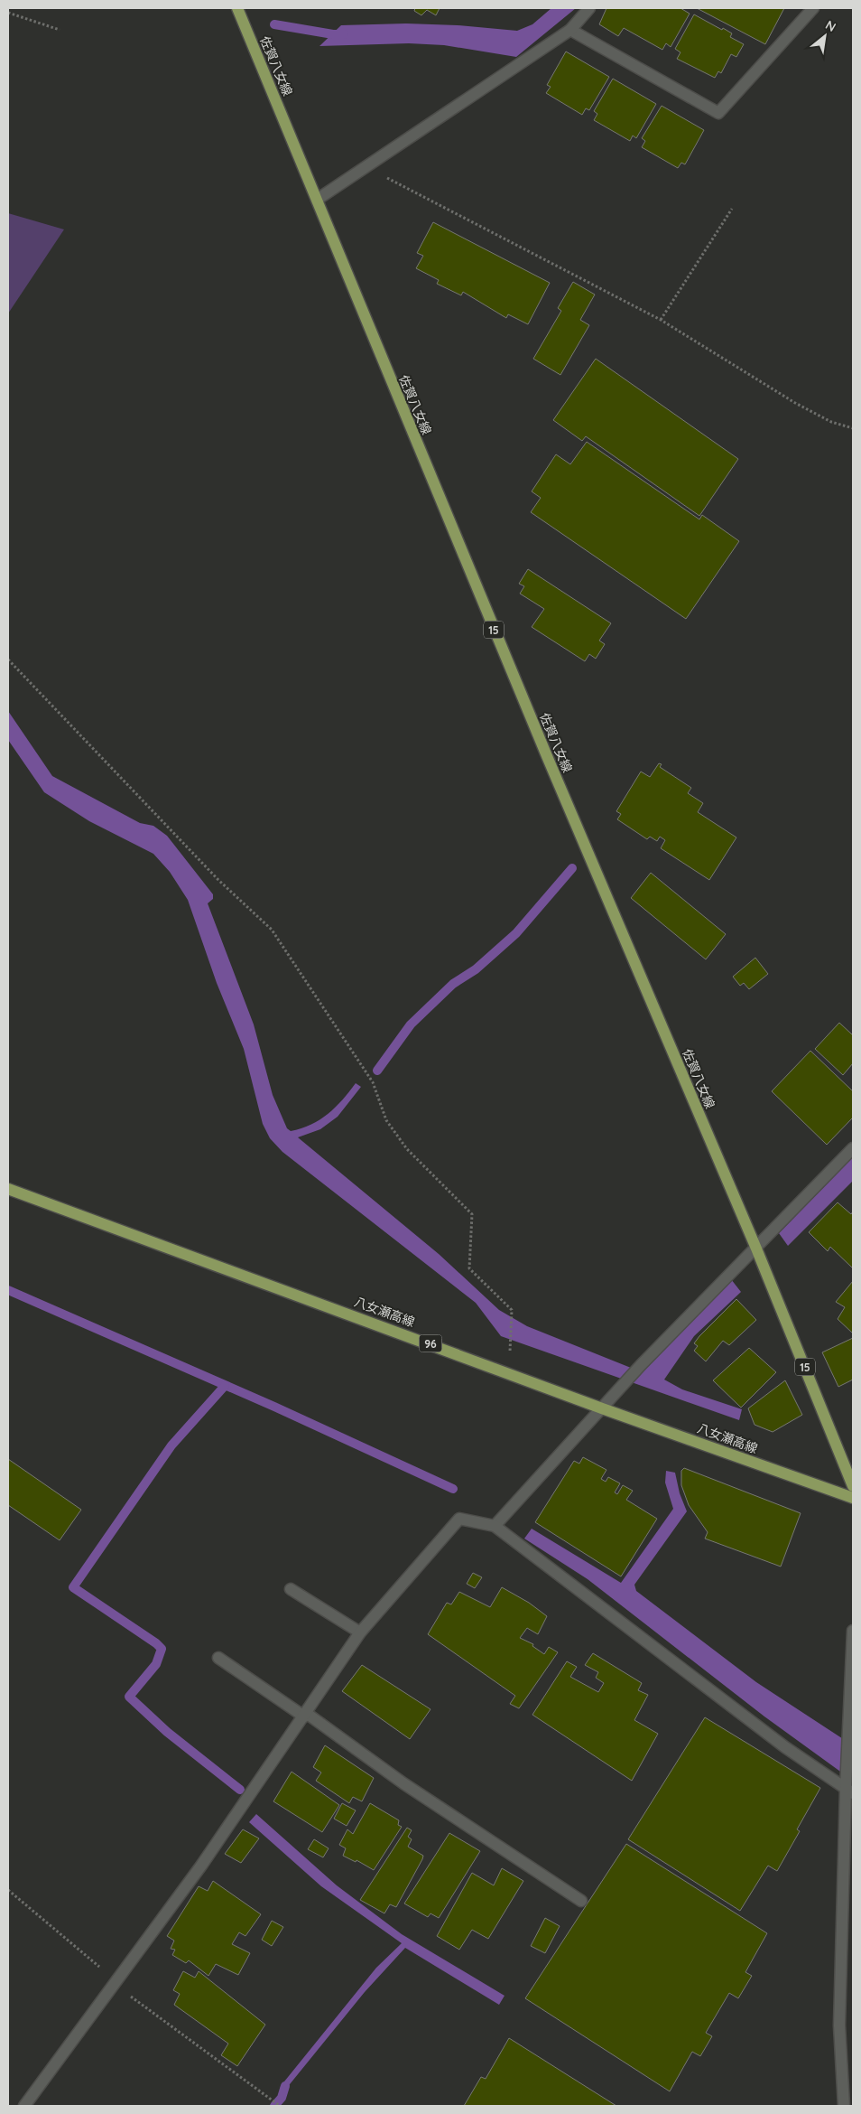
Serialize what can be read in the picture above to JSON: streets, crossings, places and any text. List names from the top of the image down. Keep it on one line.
{"streets":{"main road":["佐賀八女線","15","八女瀬高線","96"]},"north":"top right"}
